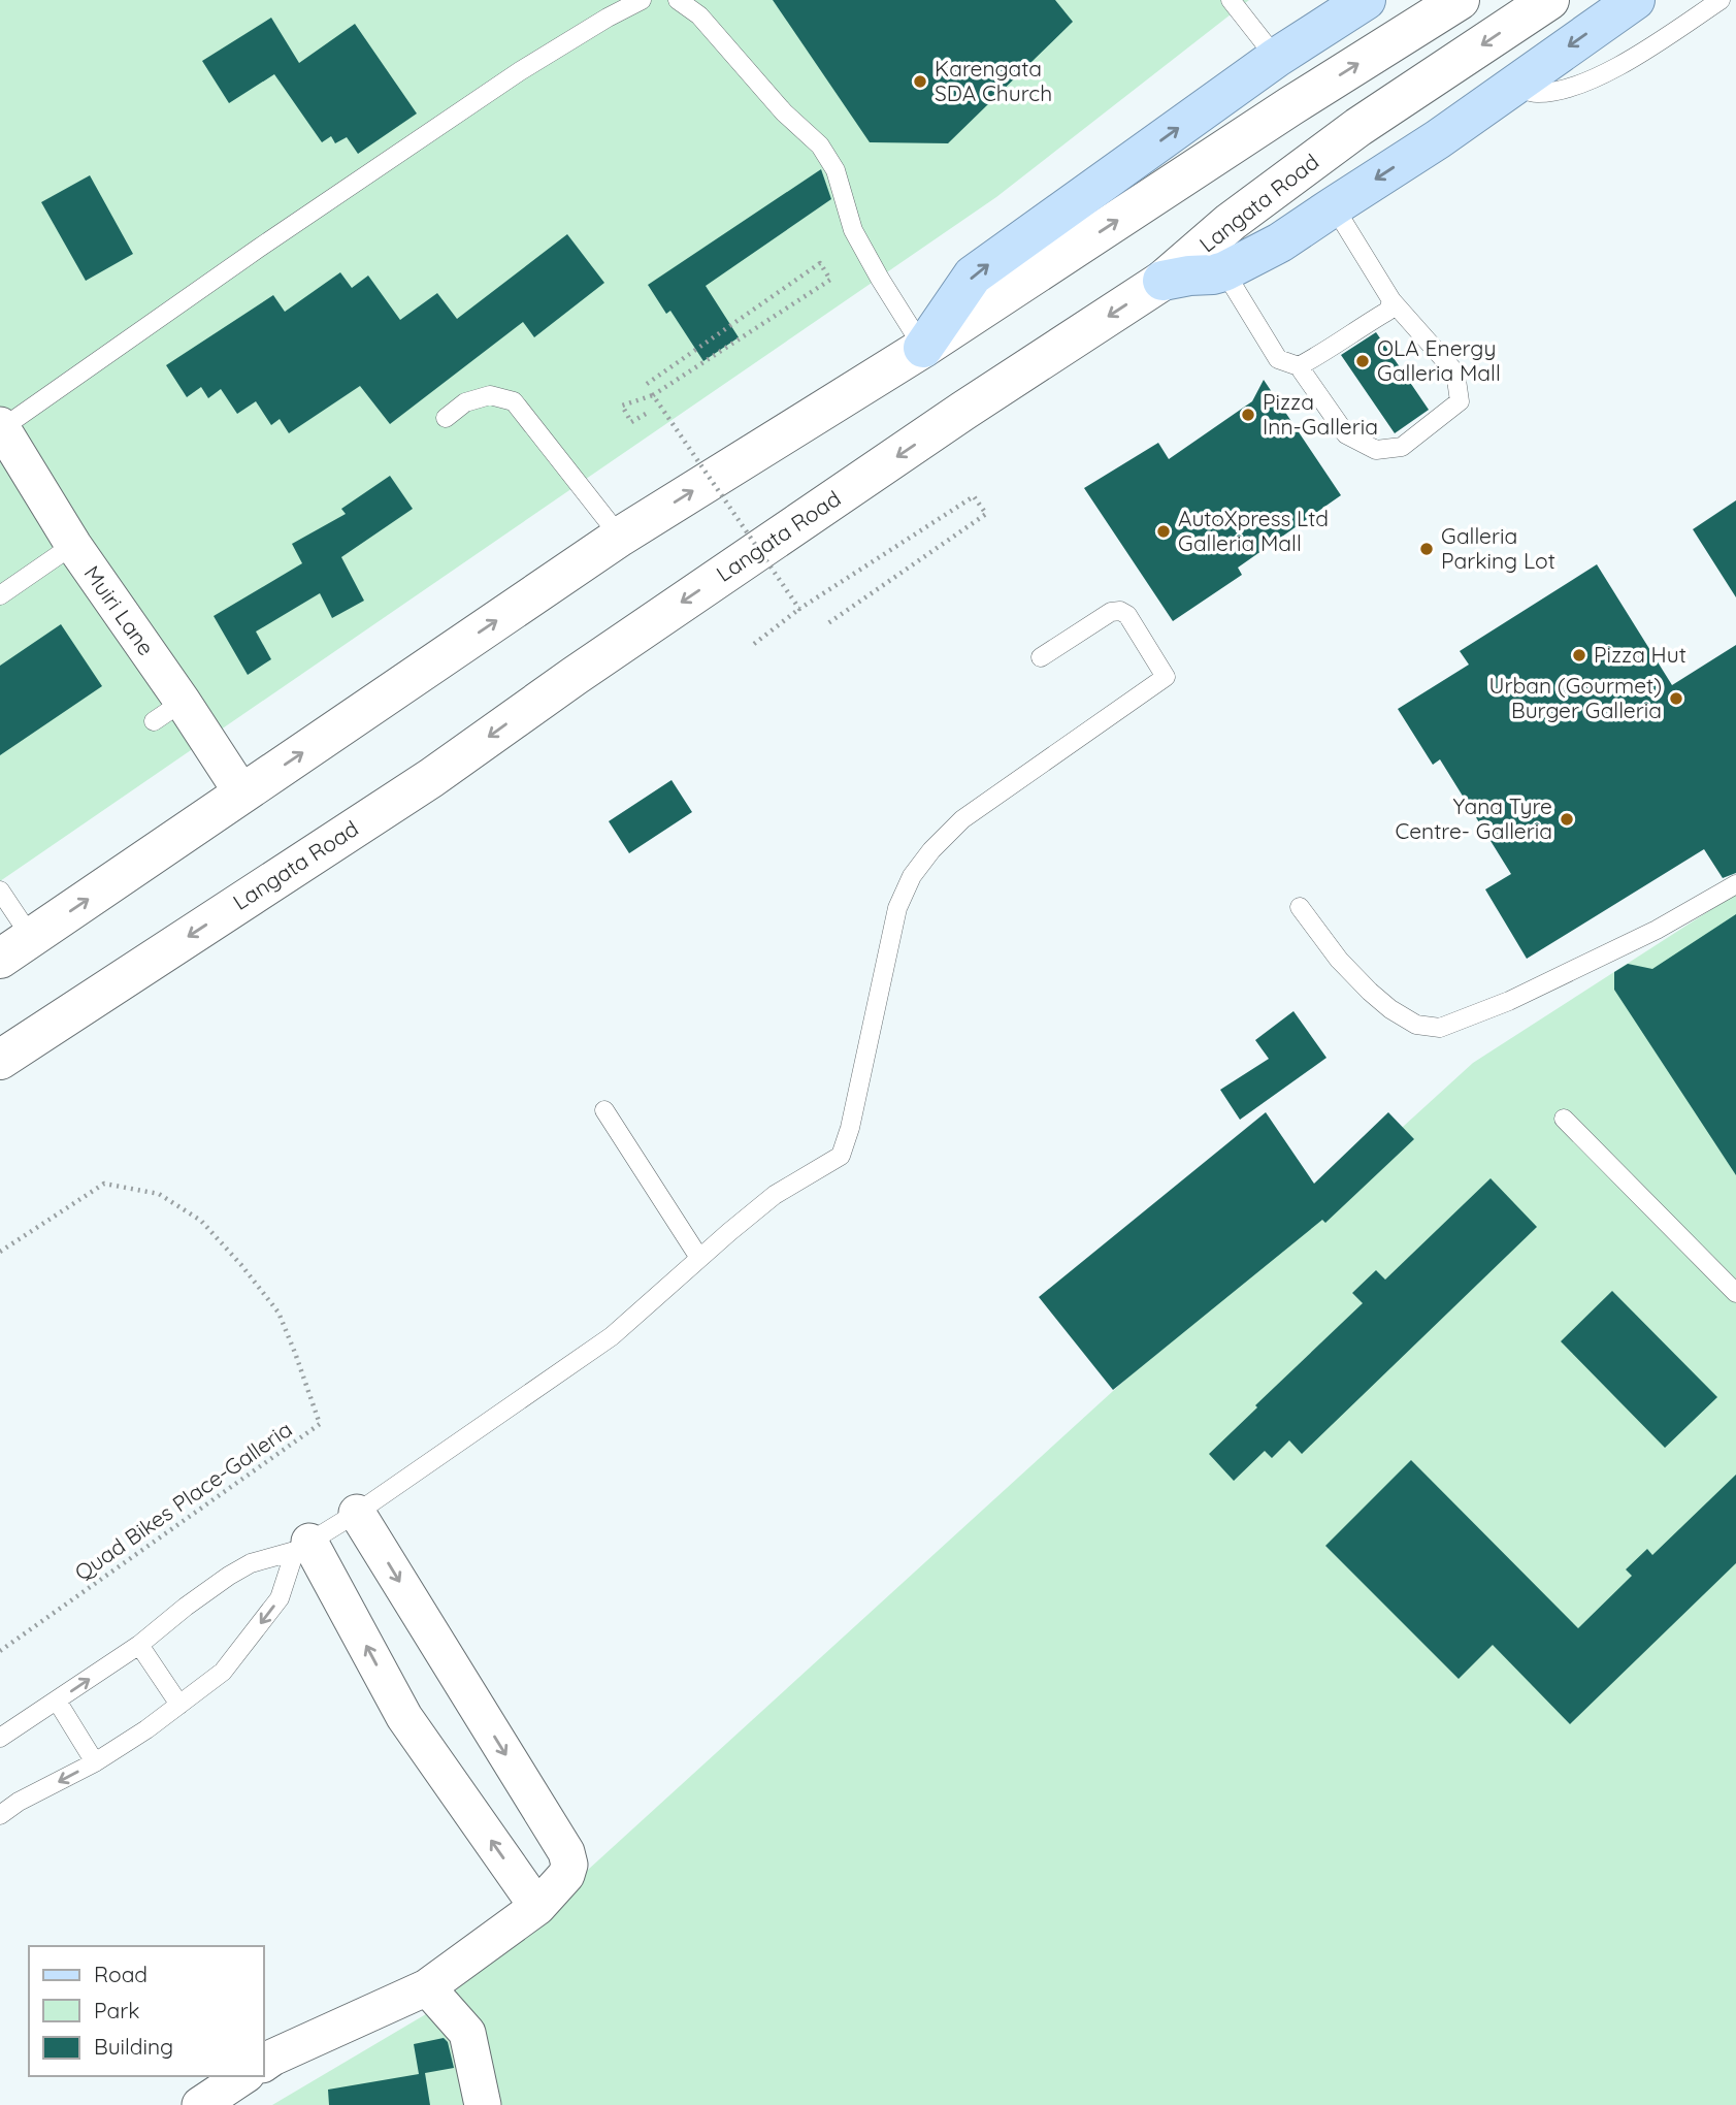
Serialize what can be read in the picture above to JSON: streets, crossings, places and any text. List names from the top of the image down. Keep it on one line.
{"streets":{"main road":["Langata Road"],"street":["Muiri Lane"],"path":["Quad Bikes Place-Galleria"]},"places":["Karengata SDA Church","OLA Energy Galleria Mall","Pizza Inn-Galleria","AutoXpress Ltd Galleria Mall","Galleria Parking Lot","Pizza Hut","Urban (Gourmet) Burger Galleria","Yana Tyre Centre- Galleria"],"legend":["Road","Park","Building"]}
